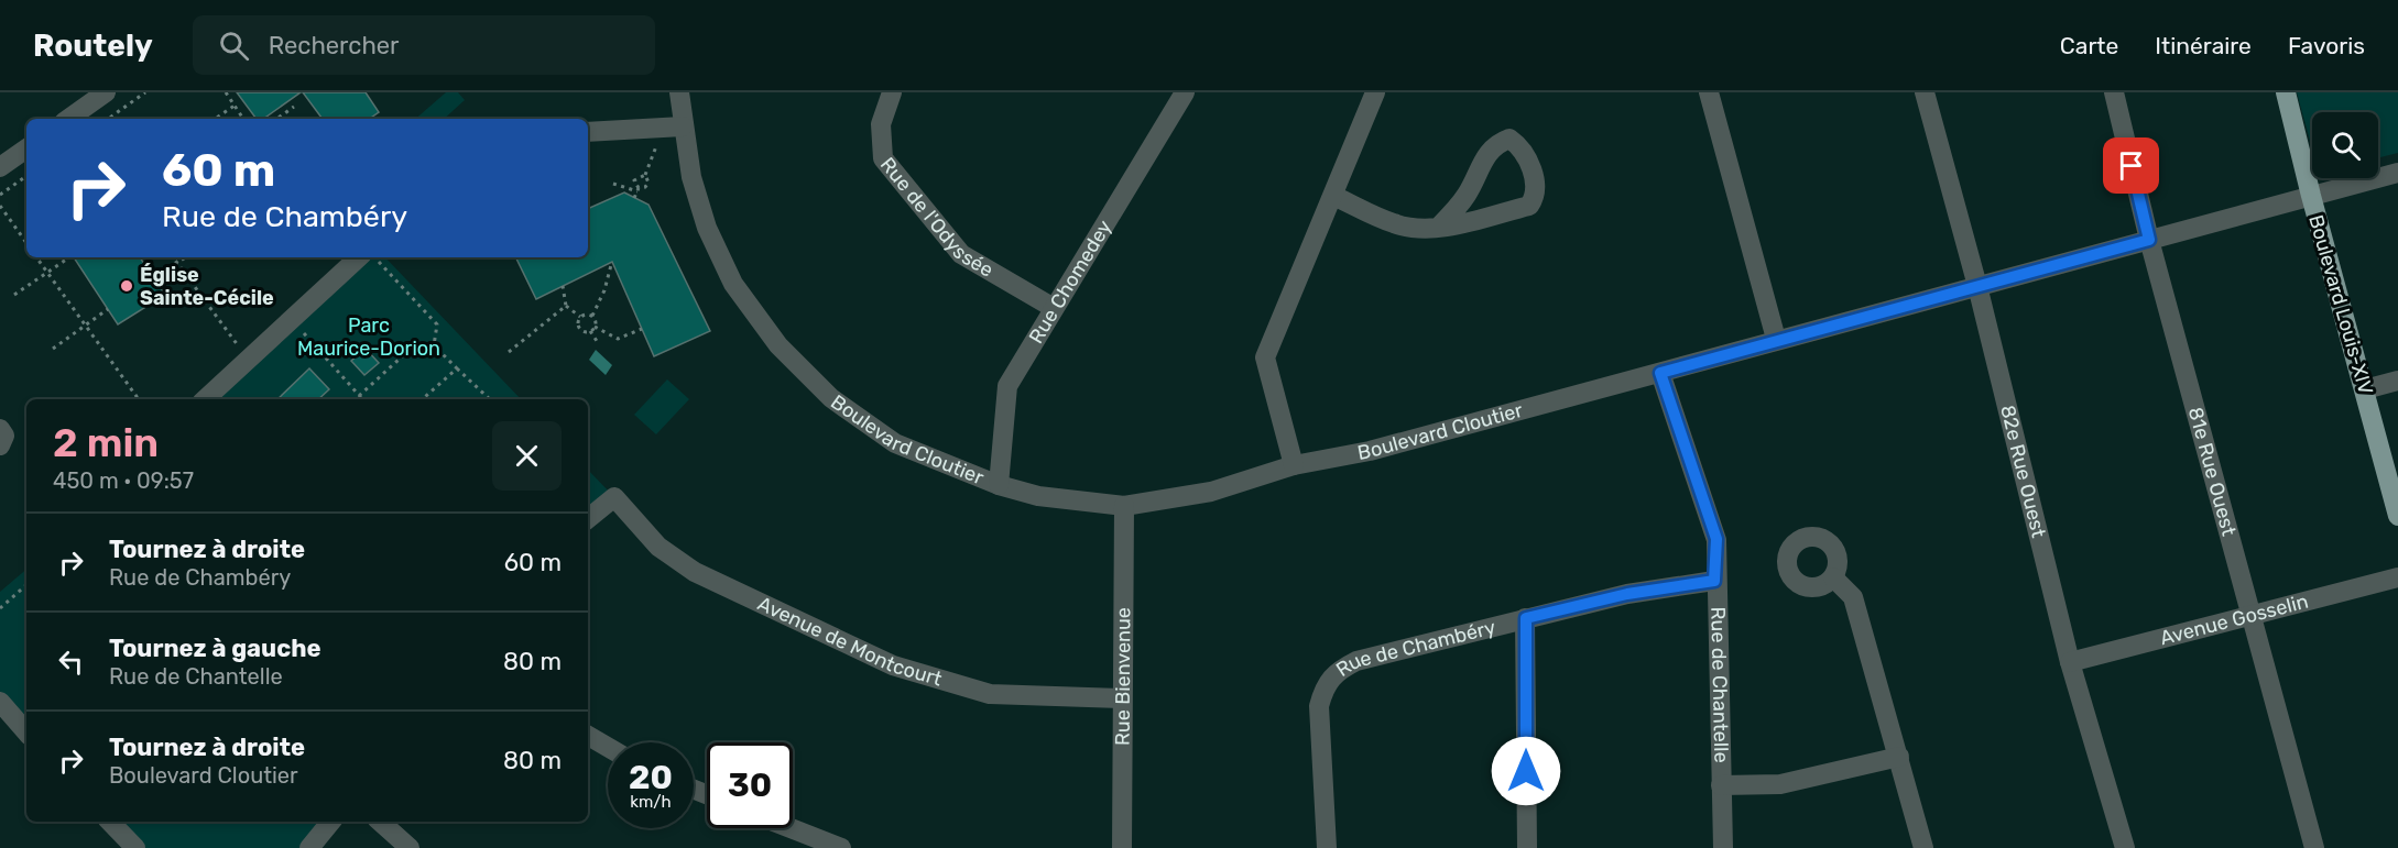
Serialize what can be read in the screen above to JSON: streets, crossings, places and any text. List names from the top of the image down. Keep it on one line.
{"streets":{"main road":["Boulevard Louis-XIV"],"street":["Rue de l'Odyssée","Rue Chomedey","Boulevard Cloutier","82e Rue Ouest","81e Rue Ouest","Avenue Gosselin","Avenue de Montcourt","Rue de Chambéry","Rue Bienvenue","Rue de Chantelle"]},"crossings":[["Rue de l'Odyssée","Rue Chomedey"],["Rue Chomedey","Boulevard Cloutier"],["Boulevard Louis-XIV","Boulevard Cloutier"],["Boulevard Cloutier","82e Rue Ouest"],["Boulevard Cloutier","81e Rue Ouest"],["Boulevard Cloutier","Rue Bienvenue"],["Boulevard Cloutier","Rue de Chantelle"],["82e Rue Ouest","Avenue Gosselin"],["81e Rue Ouest","Avenue Gosselin"],["Avenue de Montcourt","Rue Bienvenue"],["Rue de Chambéry","Rue de Chantelle"]],"parks":["Parc Maurice-Dorion"],"places":["Église Sainte-Cécile"],"page":{"header":"Routely","search":"Rechercher","nav":["Carte","Itinéraire","Favoris"],"turn":["60 m","Rue de Chambéry"],"heading":["2 min","450 m · 09:57"],"list":[{"name":"Tournez à droite","note":"Rue de Chambéry","value":"60 m"},{"name":"Tournez à gauche","note":"Rue de Chantelle","value":"80 m"},{"name":"Tournez à droite","note":"Boulevard Cloutier","value":"80 m"}],"speed":"20 km/h","limit":"30"}}
